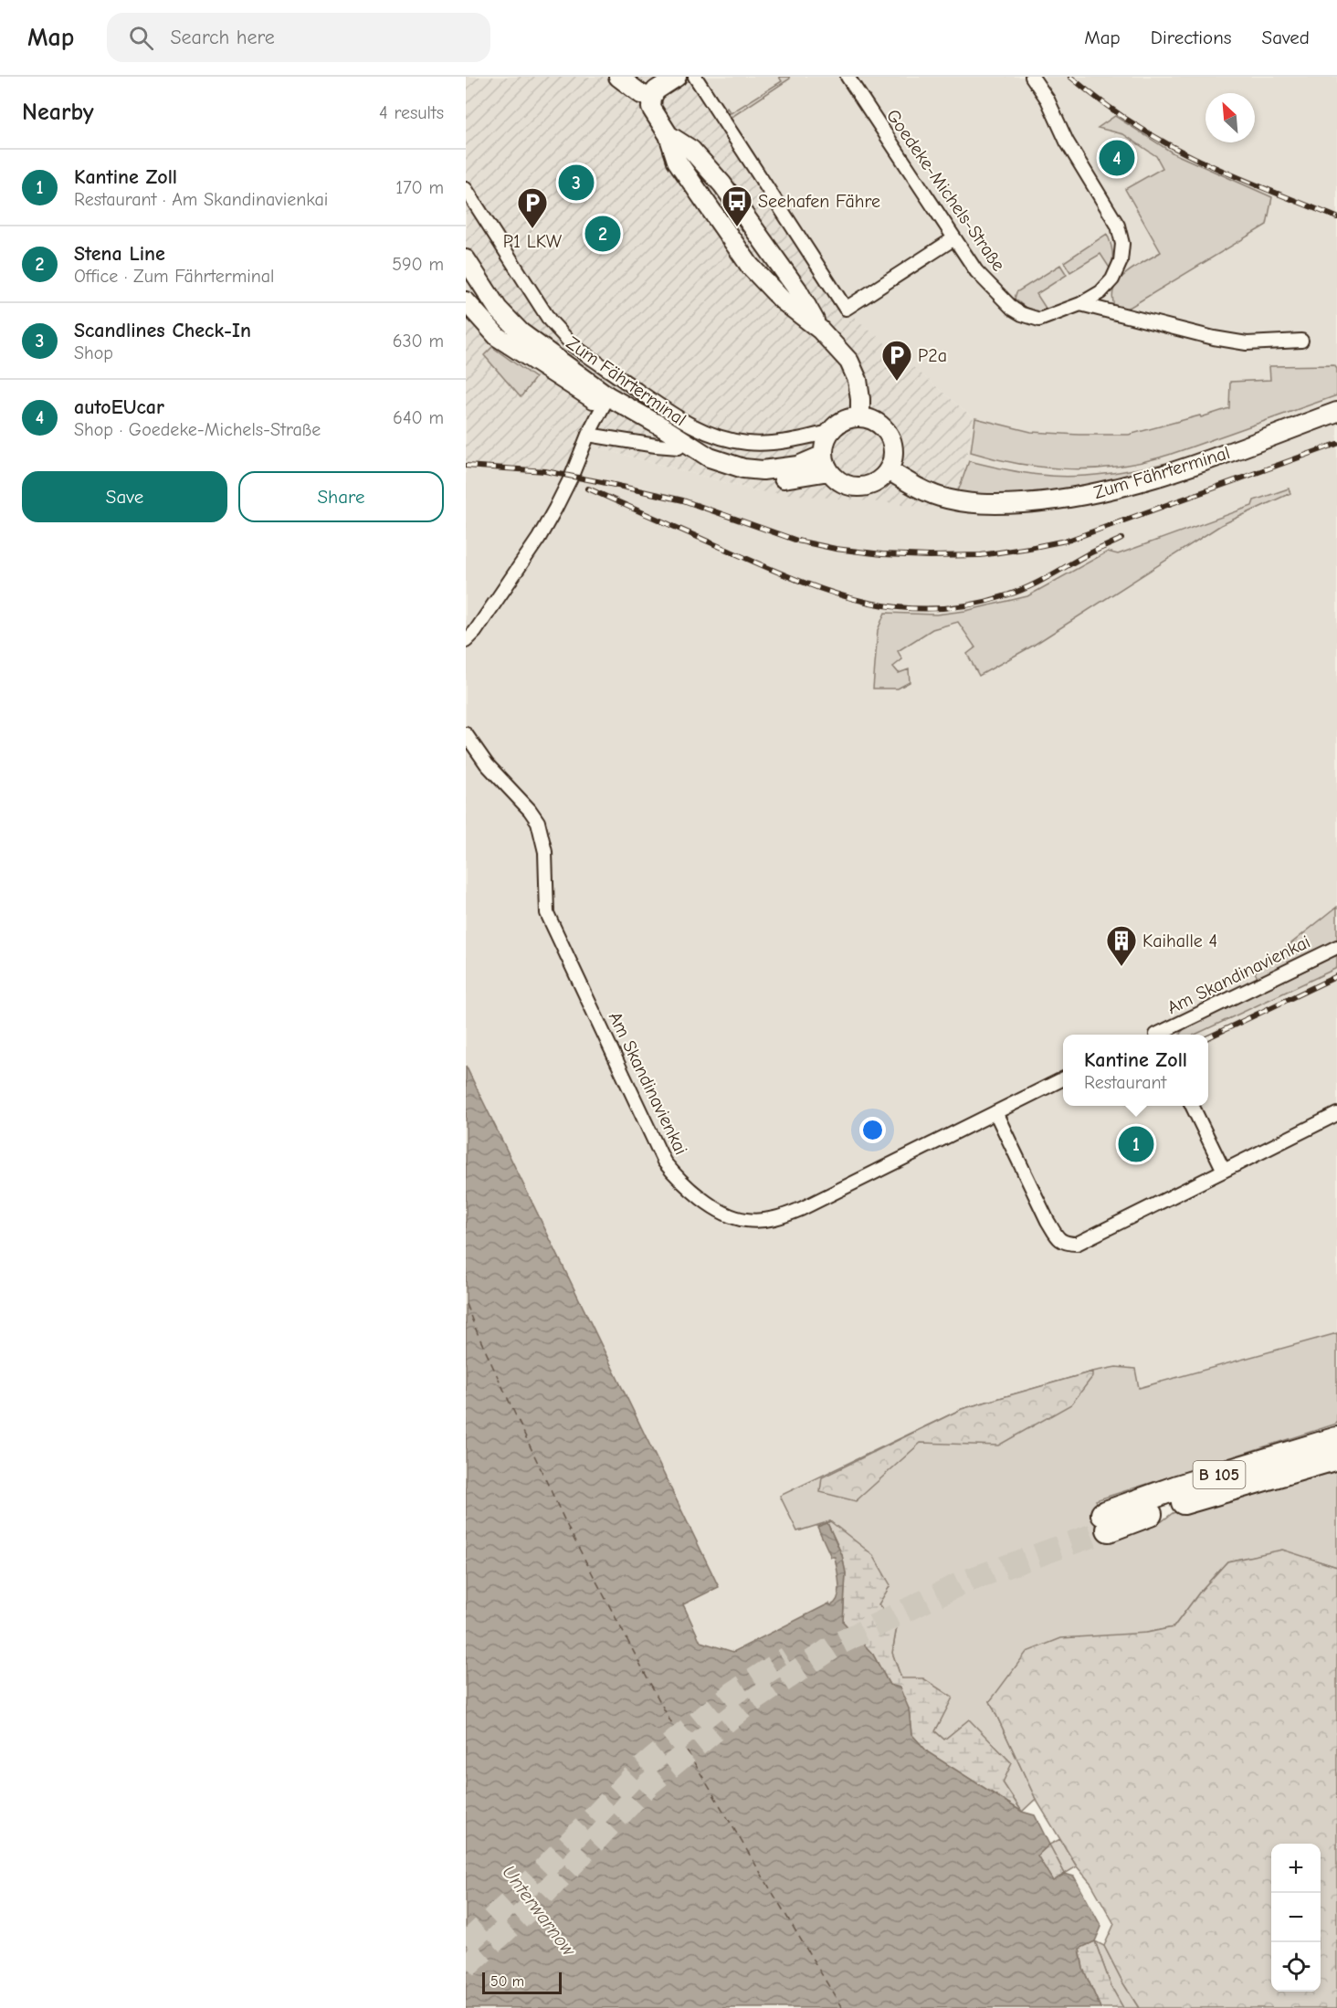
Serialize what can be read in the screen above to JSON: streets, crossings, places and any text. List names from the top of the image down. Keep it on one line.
{"streets":{"highway":["B 105"],"street":["Goedeke-Michels-Straße","Zum Fährterminal","Am Skandinavienkai"]},"water":["Unterwarnow"],"places":{"bus stop":["Seehafen Fähre"],"parking":["P1 LKW","P2a"],"building":["Kaihalle 4"]},"scale_bar":"50 m","north":"top left","page":{"header":"Map","search":"Search here","nav":["Map","Directions","Saved"],"heading":["Nearby","4 results"],"pins":["4","3","2","1"],"list":[{"mark":"1","name":"Kantine Zoll","note":"Restaurant · Am Skandinavienkai","value":"170 m"},{"mark":"2","name":"Stena Line","note":"Office · Zum Fährterminal","value":"590 m"},{"mark":"3","name":"Scandlines Check-In","note":"Shop","value":"630 m"},{"mark":"4","name":"autoEUcar","note":"Shop · Goedeke-Michels-Straße","value":"640 m"}],"buttons":["Save","Share"],"popup":["Kantine Zoll","Restaurant"],"map_buttons":["+","−"],"scale":"50 m"}}
